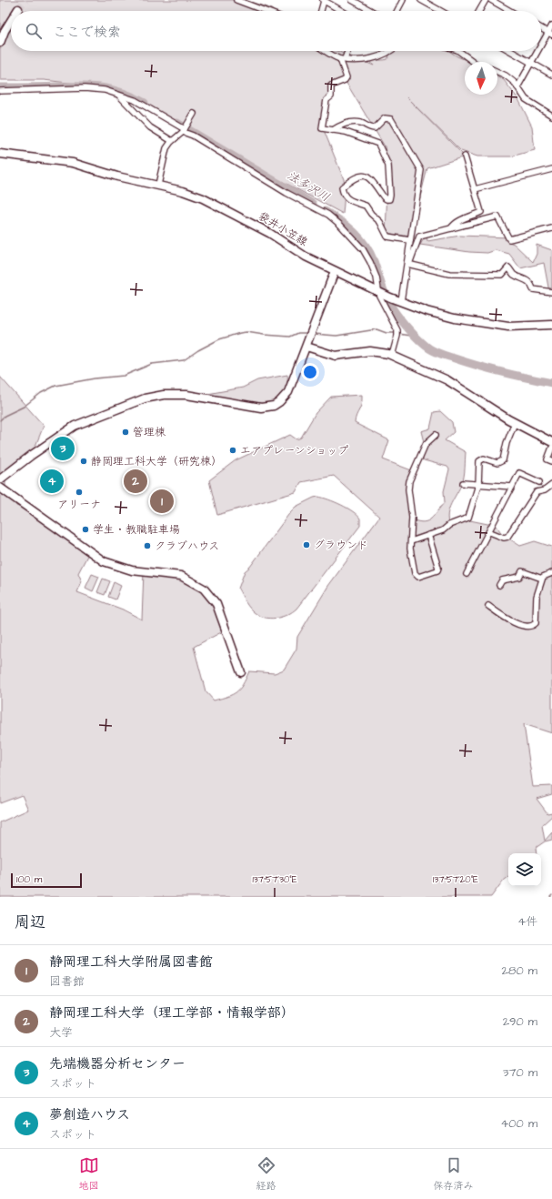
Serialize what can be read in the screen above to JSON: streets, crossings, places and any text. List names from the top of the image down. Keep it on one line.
{"streets":{"street":["袋井小笠線"]},"water":["法多沢川"],"places":["管理棟","エアプレーンショップ","静岡理工科大学（研究棟）","アリーナ","学生・教職駐車場","グラウンド","クラブハウス"],"scale_bar":"100 m","north":"bottom","page":{"search":"ここで検索","pins":["3","2","4","1"],"scale":"100 m","heading":["周辺","4件"],"list":[{"mark":"1","name":"静岡理工科大学附属図書館","note":"図書館","value":"280 m"},{"mark":"2","name":"静岡理工科大学（理工学部・情報学部）","note":"大学","value":"290 m"},{"mark":"3","name":"先端機器分析センター","note":"スポット","value":"370 m"},{"mark":"4","name":"夢創造ハウス","note":"スポット","value":"400 m"}],"nav":["地図","経路","保存済み"]},"coordinates":["137°57'30\"E","137°57'20\"E"]}
